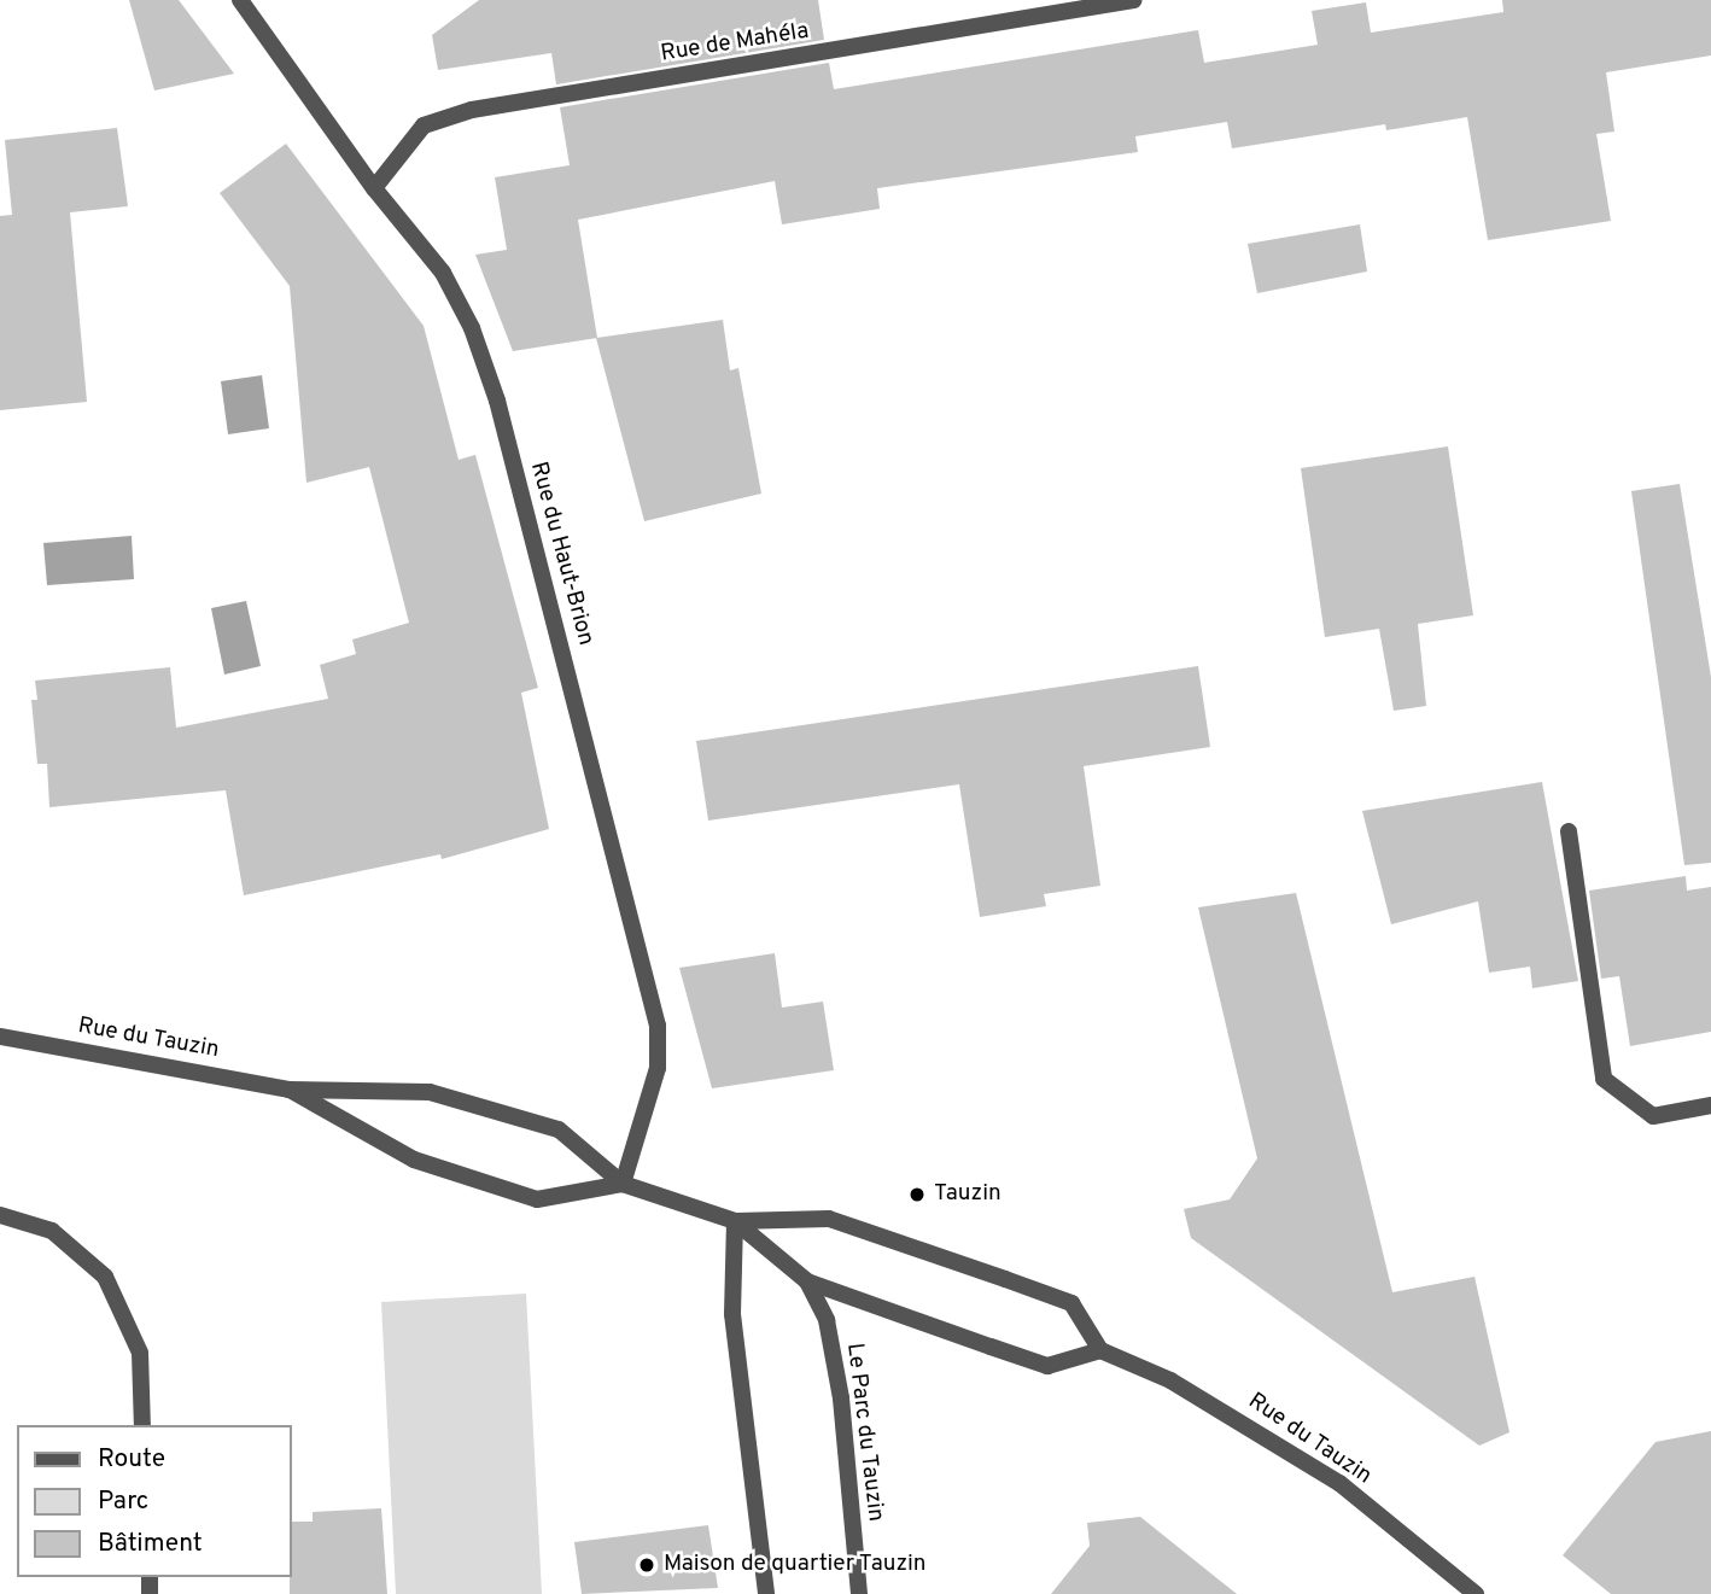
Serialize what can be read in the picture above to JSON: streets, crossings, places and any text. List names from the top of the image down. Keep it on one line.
{"streets":{"street":["Rue de Mahéla","Rue du Haut-Brion","Rue du Tauzin","Le Parc du Tauzin"]},"crossings":[["Rue de Mahéla","Rue du Haut-Brion"],["Rue du Haut-Brion","Rue du Tauzin"],["Rue du Tauzin","Le Parc du Tauzin"]],"places":["Tauzin","Maison de quartier Tauzin"],"legend":["Route","Parc","Bâtiment"]}
